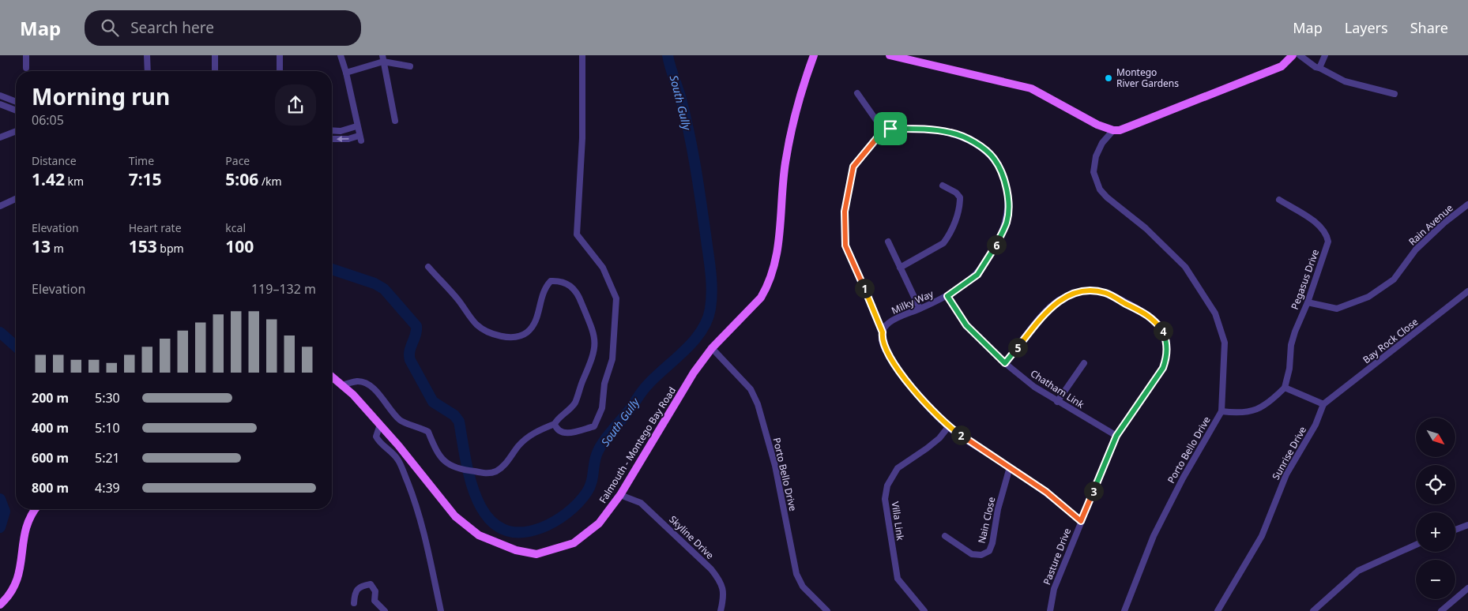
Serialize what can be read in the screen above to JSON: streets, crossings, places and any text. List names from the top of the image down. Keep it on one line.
{"streets":{"main road":["Falmouth - Montego Bay Road"],"street":["Rain Avenue","Pegasus Drive","Milky Way","Bay Rock Close","Chatham Link","Porto Bello Drive","Sunrise Drive","Nain Close","Villa Link","Skyline Drive","Pasture Drive"]},"crossings":[["Rain Avenue","Pegasus Drive"],["Milky Way","Chatham Link"],["Bay Rock Close","Sunrise Drive"],["Chatham Link","Pasture Drive"],["Falmouth - Montego Bay Road","Porto Bello Drive"],["Falmouth - Montego Bay Road","Skyline Drive"]],"water":["South Gully"],"places":["Montego River Gardens"],"north":"bottom right","page":{"header":"Map","search":"Search here","nav":["Map","Layers","Share"],"heading":["Morning run","06:05"],"stats":[["Distance","1.42 km"],["Time","7:15"],["Pace","5:06 /km"],["Elevation","13 m"],["Heart rate","153 bpm"],["kcal","100"]],"pins":["6","1","4","5","2","3"],"chart":["Elevation","119–132 m"],"list":[{"name":"200 m","note":"5:30"},{"name":"400 m","note":"5:10"},{"name":"600 m","note":"5:21"},{"name":"800 m","note":"4:39"}],"map_buttons":["+","−"]}}
